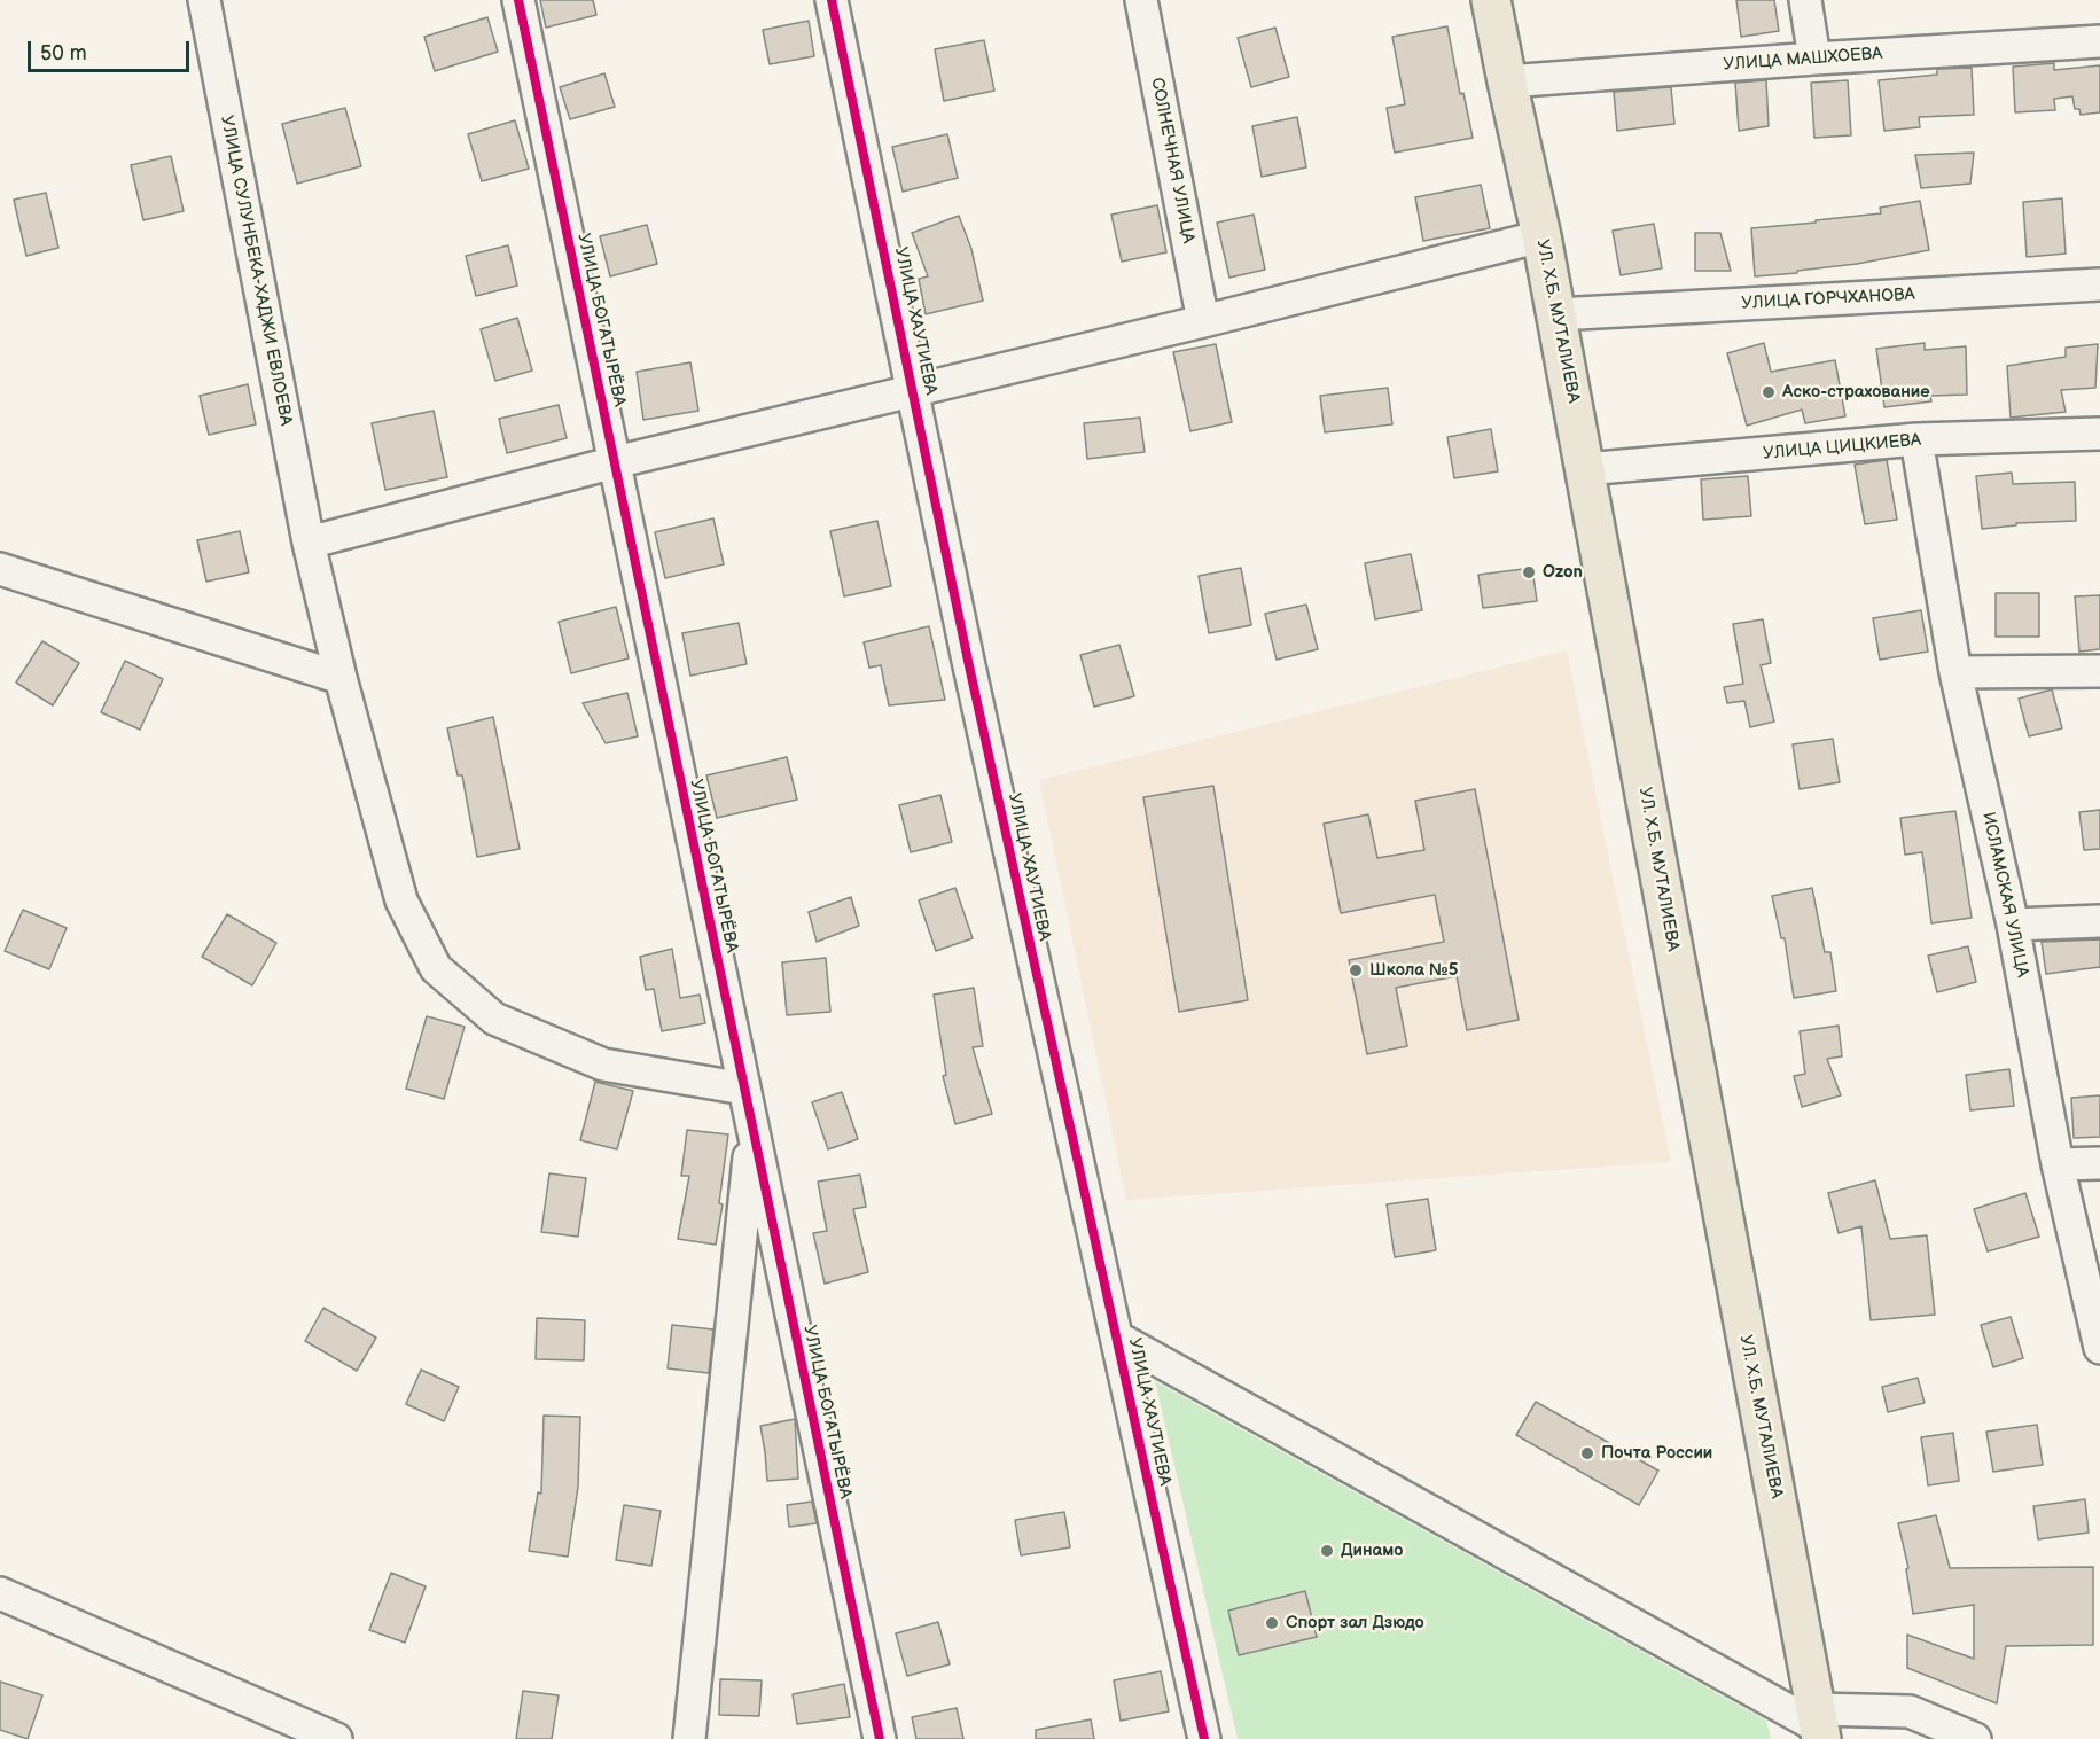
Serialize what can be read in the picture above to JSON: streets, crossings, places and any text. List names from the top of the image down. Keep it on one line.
{"streets":{"main road":["УЛ. Х.Б. МУТАЛИЕВА"],"street":["УЛИЦА МАШХОЕВА","СОЛНЕЧНАЯ УЛИЦА","УЛИЦА СУЛУНБЕКА-ХАДЖИ ЕВЛОЕВА","УЛИЦА ГОРЧХАНОВА","УЛИЦА БОГАТЫРЁВА","УЛИЦА ХАУТИЕВА","УЛИЦА ЦИЦКИЕВА","ИСЛАМСКАЯ УЛИЦА"]},"crossings":[["УЛИЦА МАШХОЕВА","УЛ. Х.Б. МУТАЛИЕВА"],["УЛИЦА СУЛУНБЕКА-ХАДЖИ ЕВЛОЕВА","УЛИЦА БОГАТЫРЁВА"],["УЛИЦА ГОРЧХАНОВА","УЛ. Х.Б. МУТАЛИЕВА"],["УЛ. Х.Б. МУТАЛИЕВА","УЛИЦА ЦИЦКИЕВА"],["УЛИЦА ЦИЦКИЕВА","ИСЛАМСКАЯ УЛИЦА"]],"places":["Аско-страхование","Ozon","Школа №5","Почта России","Динамо","Спорт зал Дзюдо"],"scale_bar":"50 m"}
